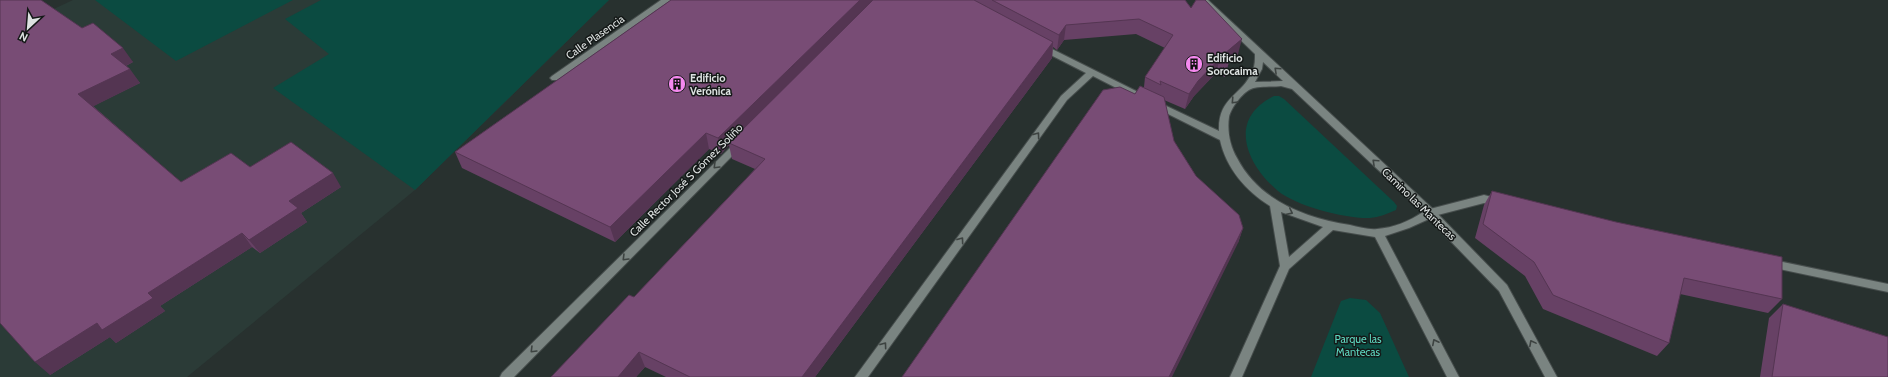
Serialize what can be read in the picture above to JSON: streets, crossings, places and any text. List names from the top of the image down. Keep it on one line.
{"streets":{"street":["Calle Plasencia","Calle Rector José S Gómez Soliño","Camino las Mantecas"]},"one_way":["Calle Rector José S Gómez Soliño"],"parks":["Parque las Mantecas"],"places":{"building":["Edificio Sorocaima","Edificio Verónica"]},"north":"bottom left"}
